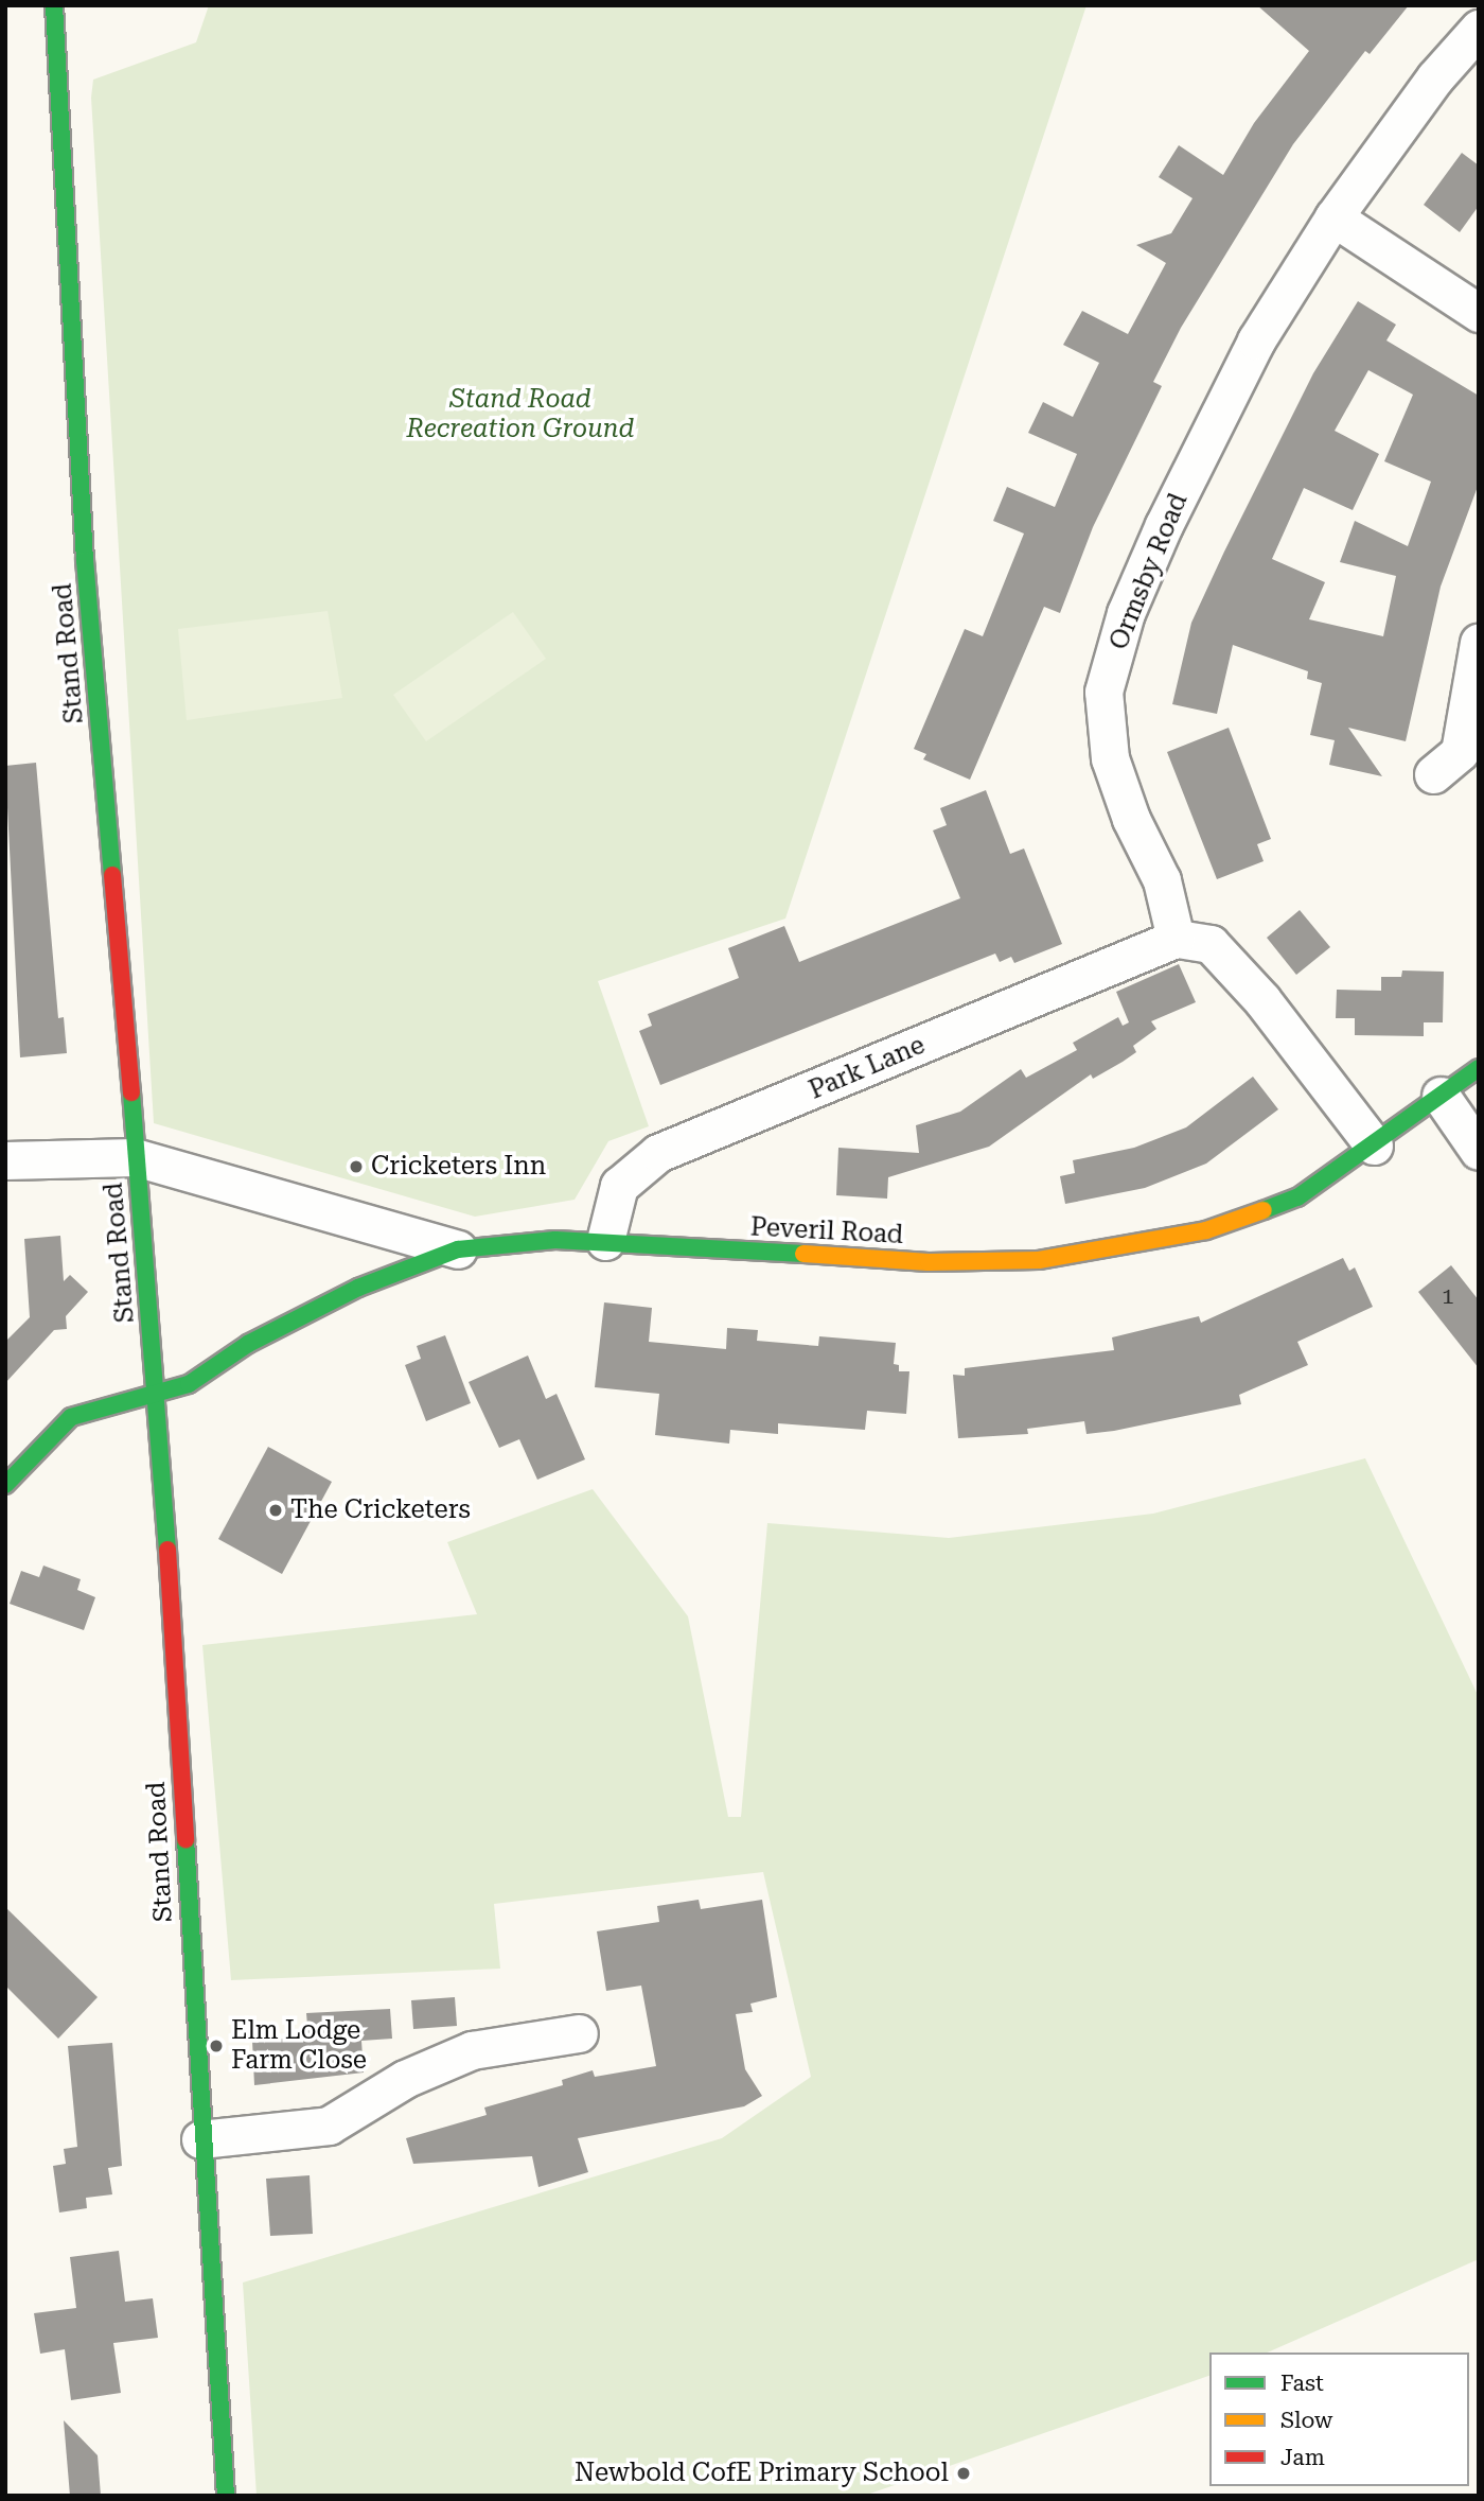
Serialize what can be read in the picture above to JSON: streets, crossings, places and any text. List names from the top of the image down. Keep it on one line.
{"streets":{"street":["Ormsby Road","Stand Road","Park Lane","Peveril Road"]},"crossings":[["Ormsby Road","Park Lane"],["Stand Road","Peveril Road"],["Park Lane","Peveril Road"]],"parks":["Stand Road Recreation Ground"],"places":["Cricketers Inn","The Cricketers","Elm Lodge Farm Close","Newbold CofE Primary School"],"house_numbers":["1"],"legend":["Fast","Slow","Jam"]}
